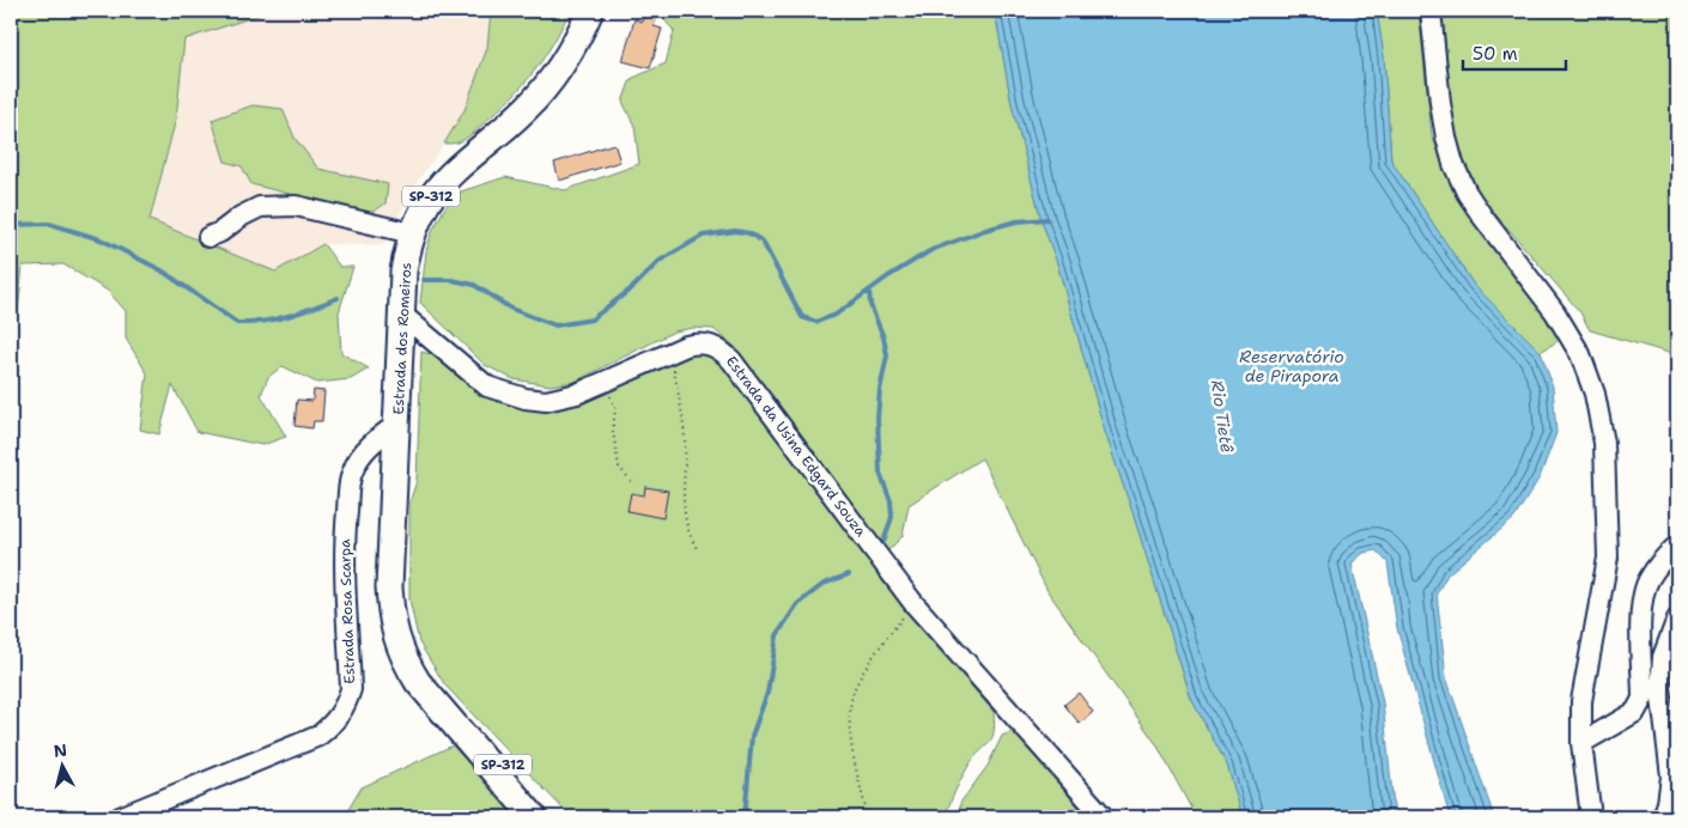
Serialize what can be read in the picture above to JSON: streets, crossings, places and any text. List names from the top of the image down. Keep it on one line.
{"streets":{"main road":["SP-312","Estrada dos Romeiros"],"lane":["Estrada da Usina Edgard Souza","Estrada Rosa Scarpa"]},"crossings":[["Estrada dos Romeiros","Estrada da Usina Edgard Souza"],["Estrada dos Romeiros","Estrada Rosa Scarpa"]],"water":["Reservatório de Pirapora","Rio Tietê"],"scale_bar":"50 m","north":"top"}
